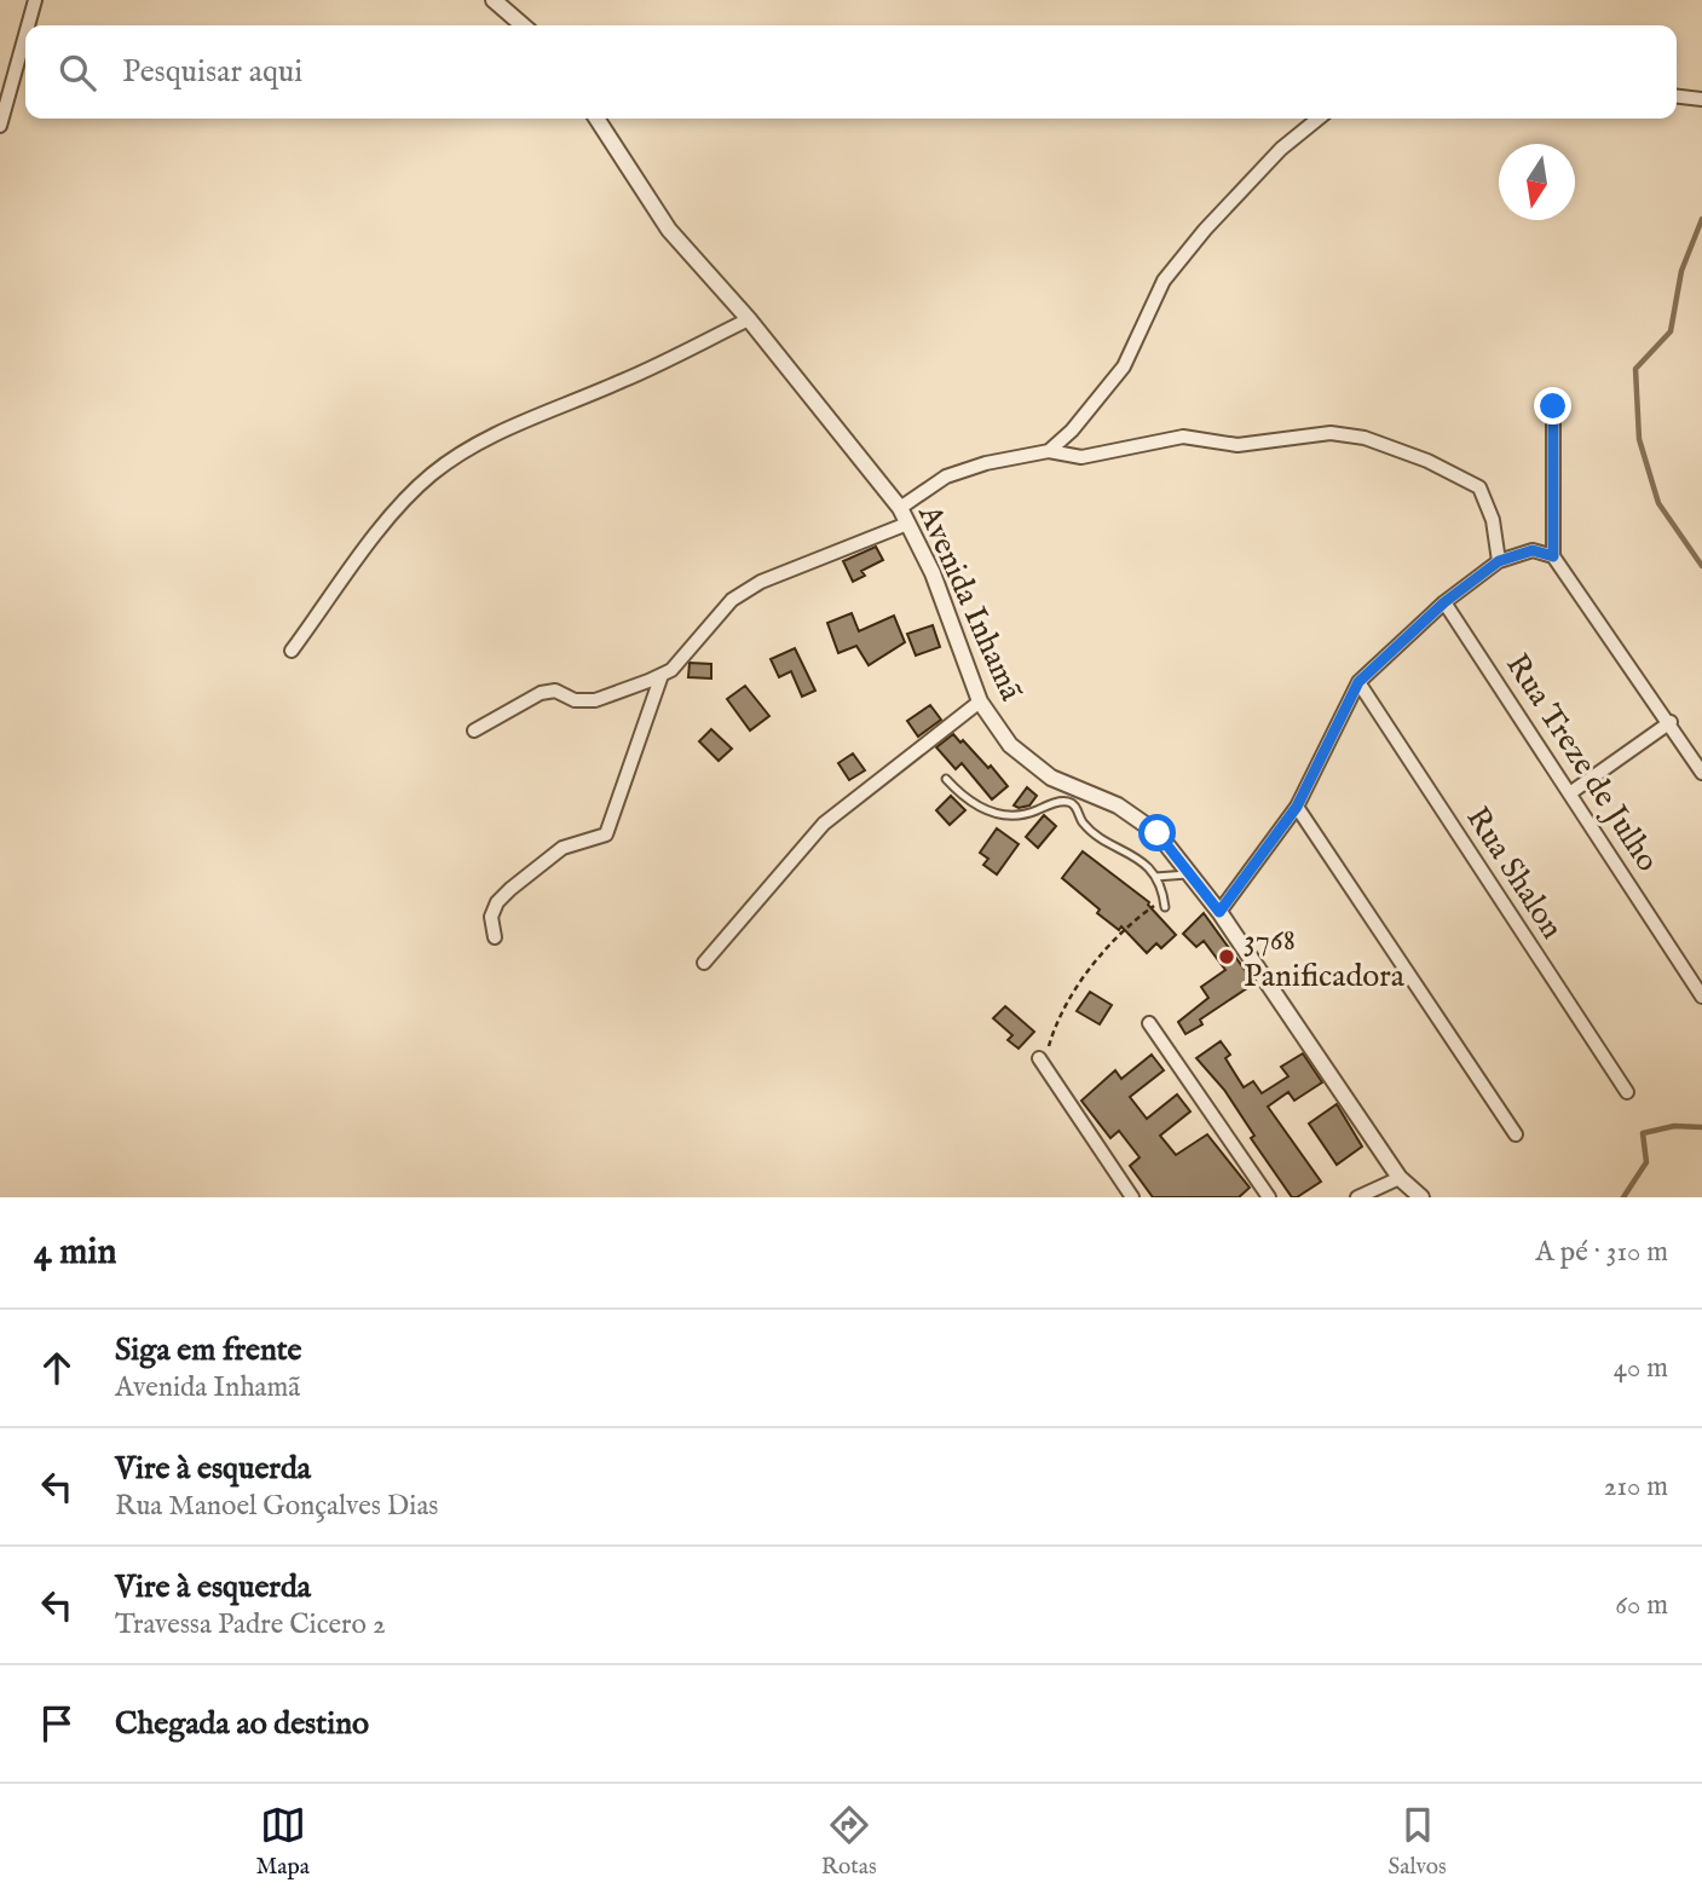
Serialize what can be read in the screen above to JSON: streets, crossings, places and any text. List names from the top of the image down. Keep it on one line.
{"streets":{"street":["Avenida Inhamã","Rua Treze de Julho","Rua Shalon"]},"places":["3768 Panificadora"],"north":"bottom","page":{"search":"Pesquisar aqui","heading":["4 min","A pé · 310 m"],"list":[["Siga em frente","Avenida Inhamã","40 m"],["Vire à esquerda","Rua Manoel Gonçalves Dias","210 m"],["Vire à esquerda","Travessa Padre Cicero 2","60 m"],"Chegada ao destino"],"nav":["Mapa","Rotas","Salvos"]}}
